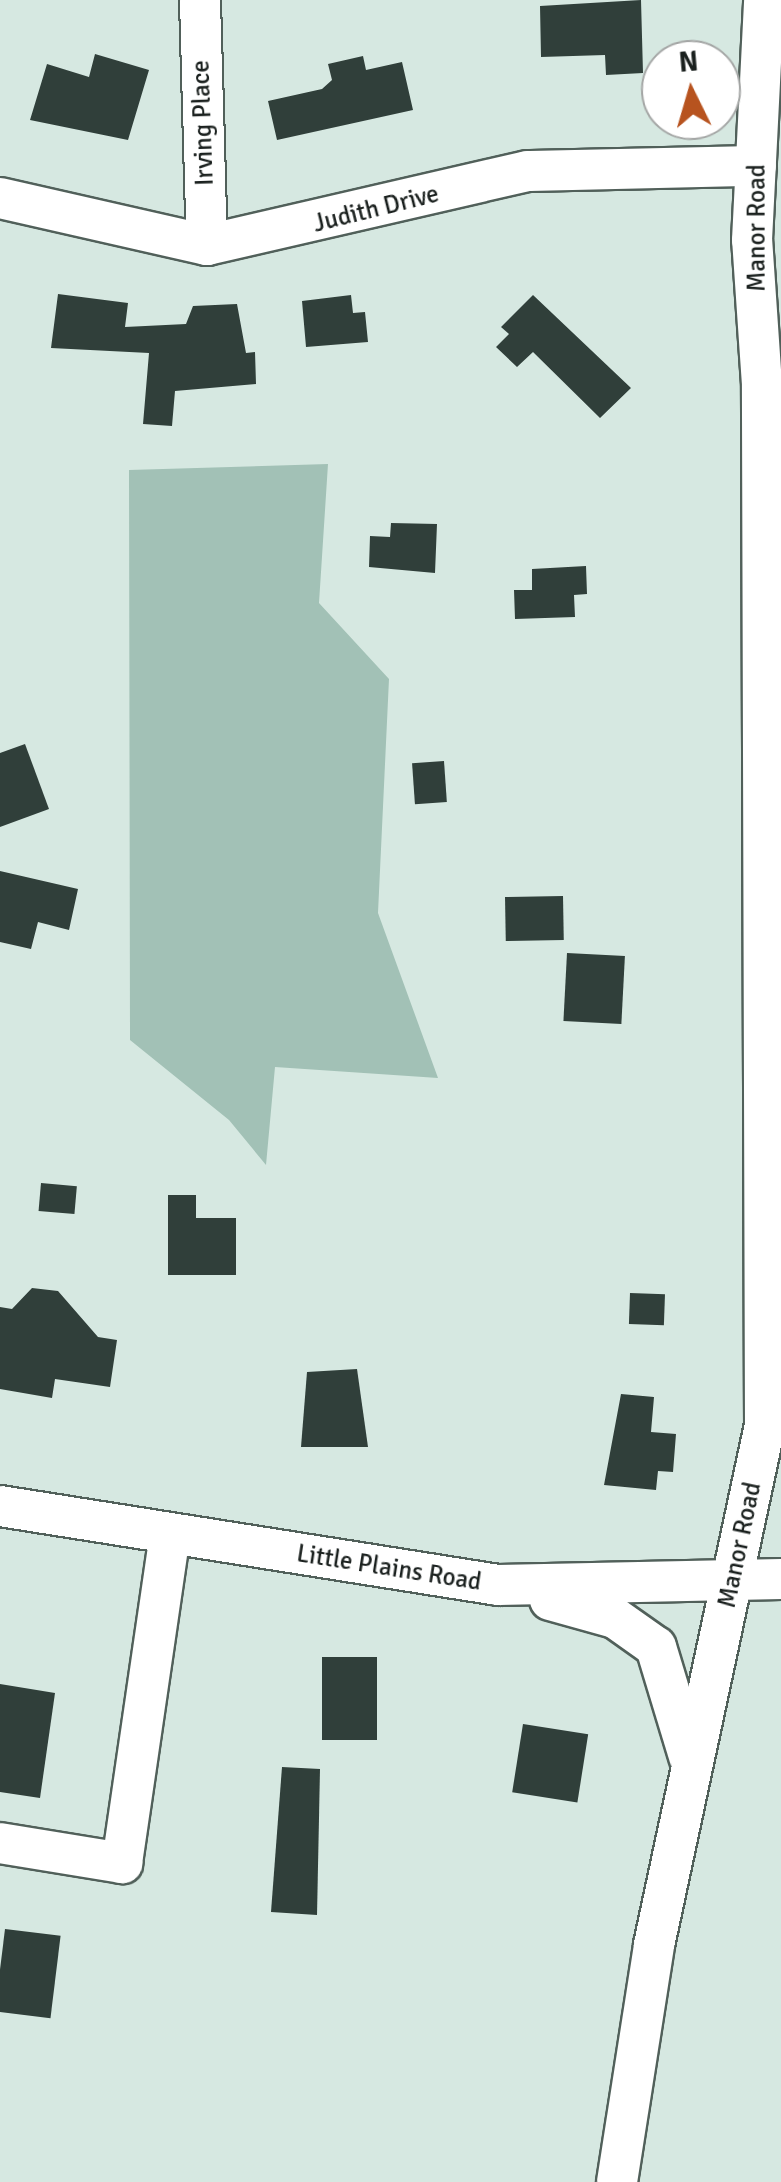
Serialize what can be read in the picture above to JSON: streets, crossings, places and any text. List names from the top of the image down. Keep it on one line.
{"streets":{"street":["Irving Place","Judith Drive","Manor Road","Little Plains Road"]},"crossings":[["Irving Place","Judith Drive"],["Judith Drive","Manor Road"],["Manor Road","Little Plains Road"]],"north":"top"}
